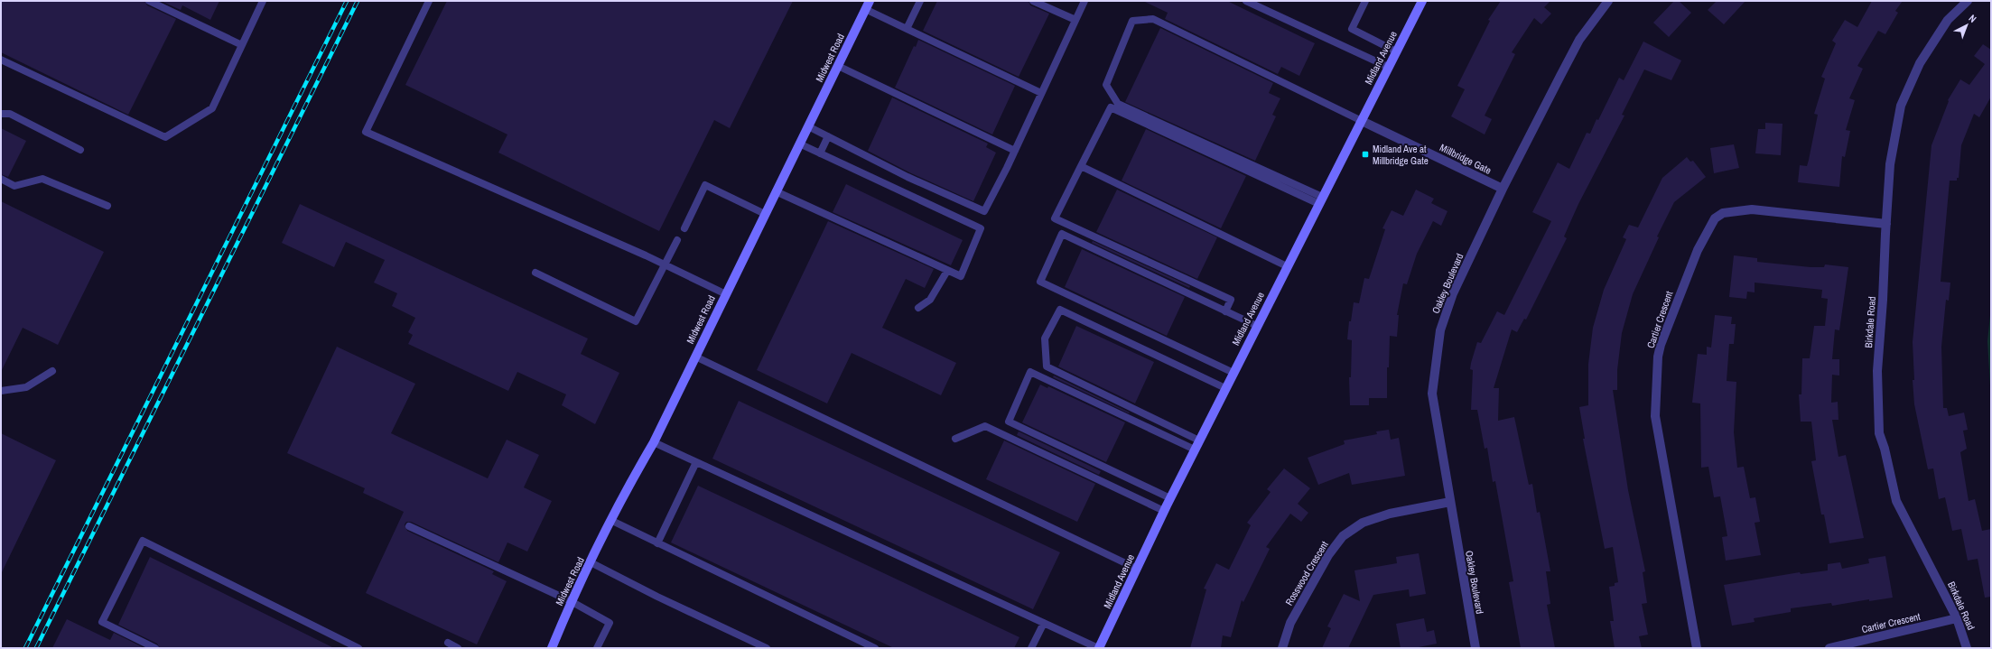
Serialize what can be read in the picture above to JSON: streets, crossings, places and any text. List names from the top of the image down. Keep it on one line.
{"streets":{"main road":["Midwest Road","Midland Avenue"],"street":["Millbridge Gate","Oakley Boulevard","Cartier Crescent","Birkdale Road","Rosswood Crescent"]},"crossings":[["Midland Avenue","Millbridge Gate"],["Millbridge Gate","Oakley Boulevard"],["Oakley Boulevard","Rosswood Crescent"],["Cartier Crescent","Birkdale Road"]],"places":{"transit":["Midland Ave at Millbridge Gate"]},"north":"top right"}
